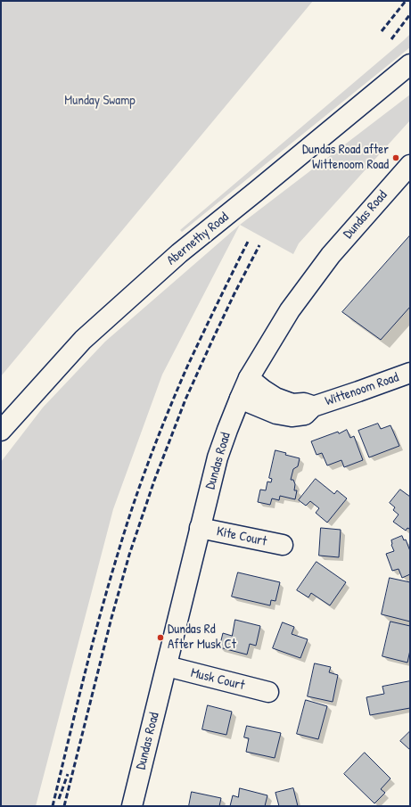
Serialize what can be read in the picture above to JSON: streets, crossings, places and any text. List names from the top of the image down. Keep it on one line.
{"streets":{"main road":["Dundas Road","Abernethy Road","Wittenoom Road","Kite Court","Musk Court"]},"crossings":[["Dundas Road","Wittenoom Road"],["Dundas Road","Kite Court"],["Dundas Road","Musk Court"]],"parks":["Munday Swamp"],"places":["Dundas Road after Wittenoom Road","Dundas Rd After Musk Ct"]}
